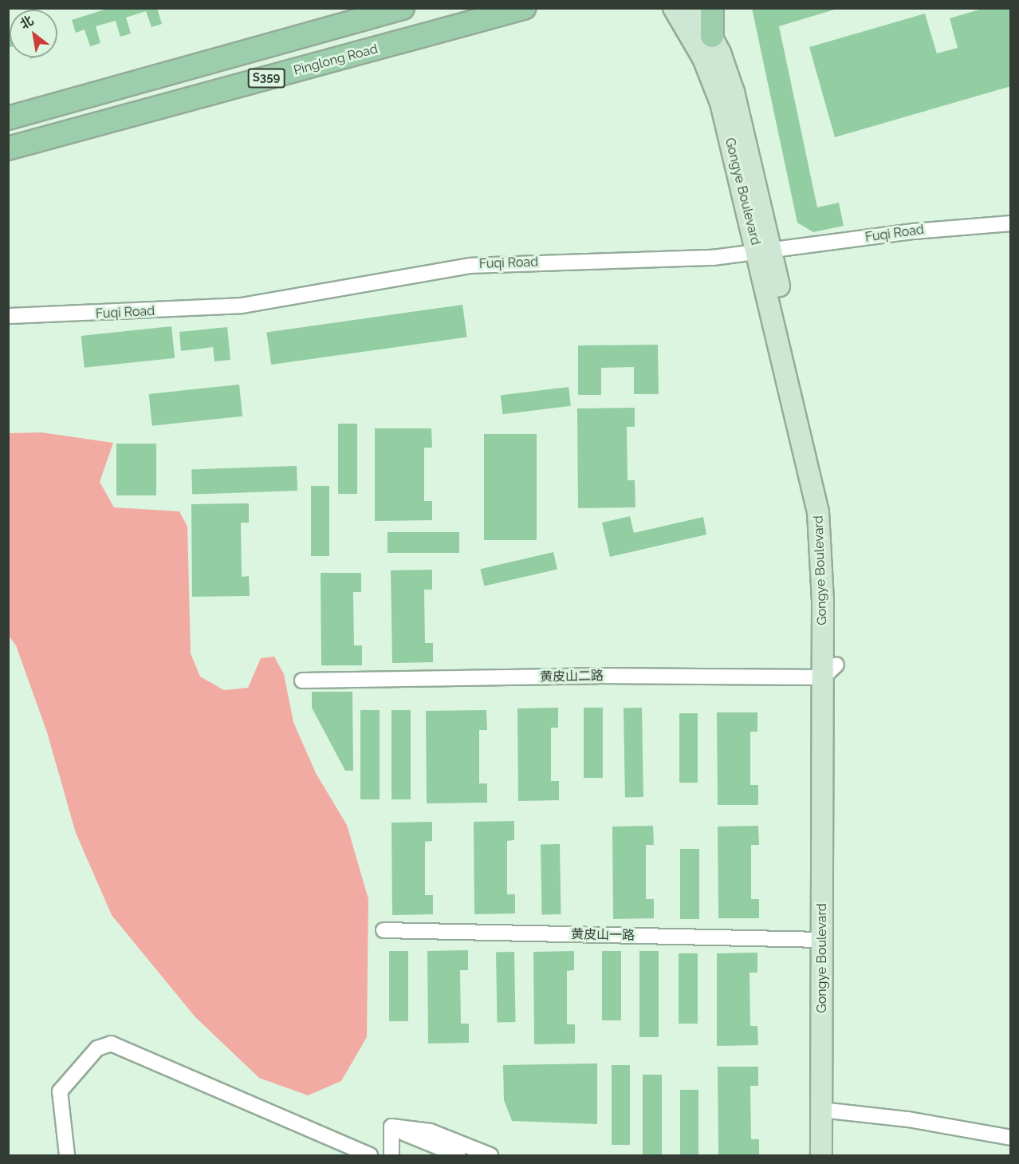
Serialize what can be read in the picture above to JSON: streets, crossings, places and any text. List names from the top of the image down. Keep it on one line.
{"streets":{"main road":["Pinglong Road","S359"],"street":["Gongye Boulevard","Fuqi Road","黄皮山二路","黄皮山一路"]},"crossings":[["Gongye Boulevard","Fuqi Road"],["Gongye Boulevard","黄皮山二路"],["Gongye Boulevard","黄皮山一路"]],"north":"top left"}
